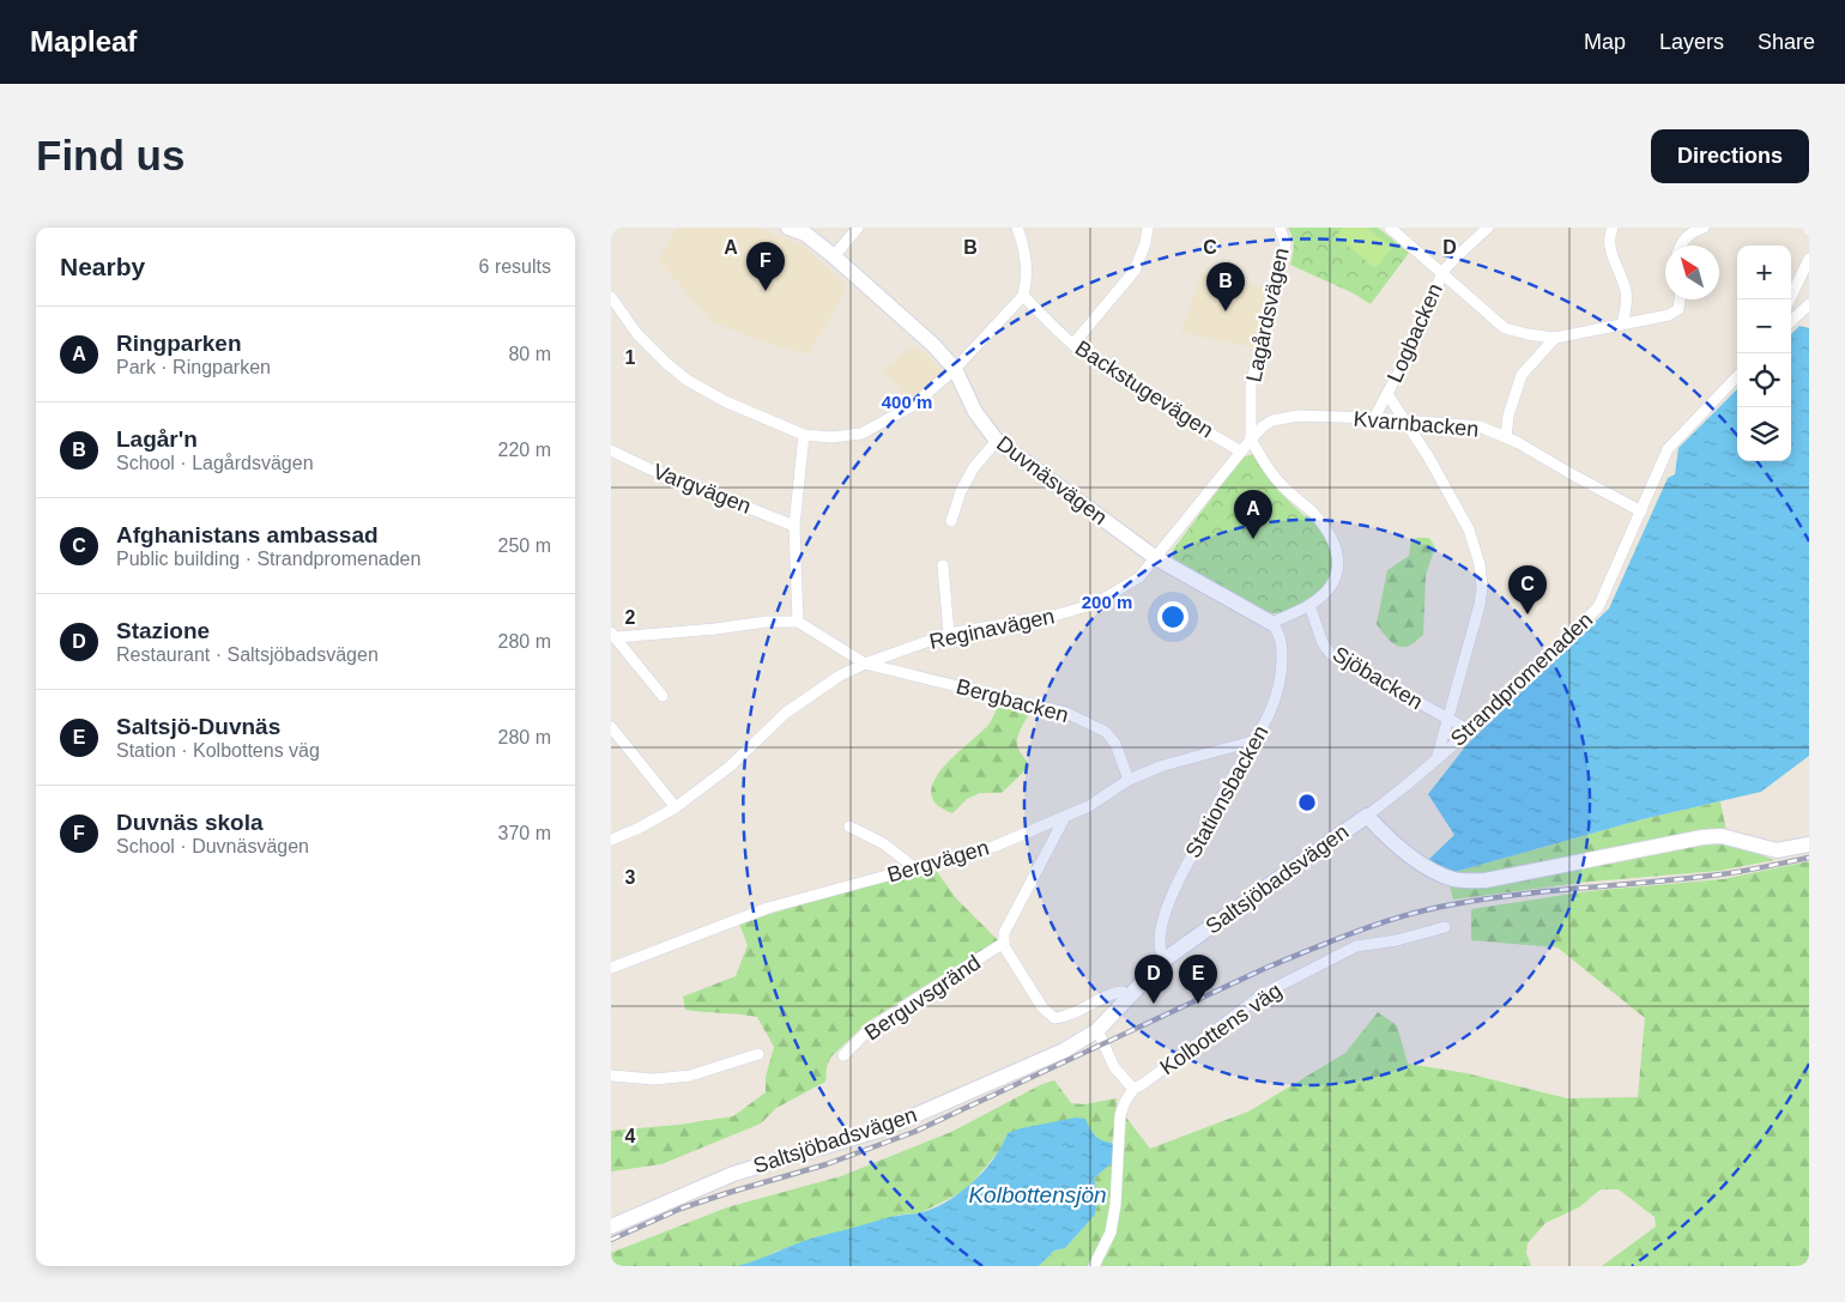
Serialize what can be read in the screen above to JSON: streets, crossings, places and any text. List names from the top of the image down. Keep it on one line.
{"streets":{"street":["Lagårdsvägen","Logbacken","Backstugevägen","Kvarnbacken","Duvnäsvägen","Vargvägen","Reginavägen","Sjöbacken","Strandpromenaden","Bergbacken","Stationsbacken","Bergvägen","Saltsjöbadsvägen","Berguvsgränd","Kolbottens väg"]},"crossings":[["Lagårdsvägen","Kvarnbacken"],["Lagårdsvägen","Reginavägen"],["Logbacken","Kvarnbacken"],["Backstugevägen","Reginavägen"],["Kvarnbacken","Reginavägen"],["Kvarnbacken","Strandpromenaden"],["Duvnäsvägen","Reginavägen"],["Duvnäsvägen","Stationsbacken"],["Reginavägen","Bergbacken"],["Sjöbacken","Strandpromenaden"],["Strandpromenaden","Saltsjöbadsvägen"],["Bergbacken","Bergvägen"],["Stationsbacken","Bergvägen"],["Stationsbacken","Saltsjöbadsvägen"]],"water":["Kolbottensjön"],"north":"top left","page":{"header":"Mapleaf","nav":["Map","Layers","Share"],"buttons":"Directions","title":"Find us","heading":["Nearby","6 results"],"pins":["F","B","A","C","D","E"],"map_buttons":["+","−"],"list":[{"mark":"A","name":"Ringparken","note":"Park · Ringparken","value":"80 m"},{"mark":"B","name":"Lagår'n","note":"School · Lagårdsvägen","value":"220 m"},{"mark":"C","name":"Afghanistans ambassad","note":"Public building · Strandpromenaden","value":"250 m"},{"mark":"D","name":"Stazione","note":"Restaurant · Saltsjöbadsvägen","value":"280 m"},{"mark":"E","name":"Saltsjö-Duvnäs","note":"Station · Kolbottens väg","value":"280 m"},{"mark":"F","name":"Duvnäs skola","note":"School · Duvnäsvägen","value":"370 m"}]},"grid":{"columns":["A","B","C","D"],"rows":["1","2","3","4"]},"rings":["400 m","200 m"]}
